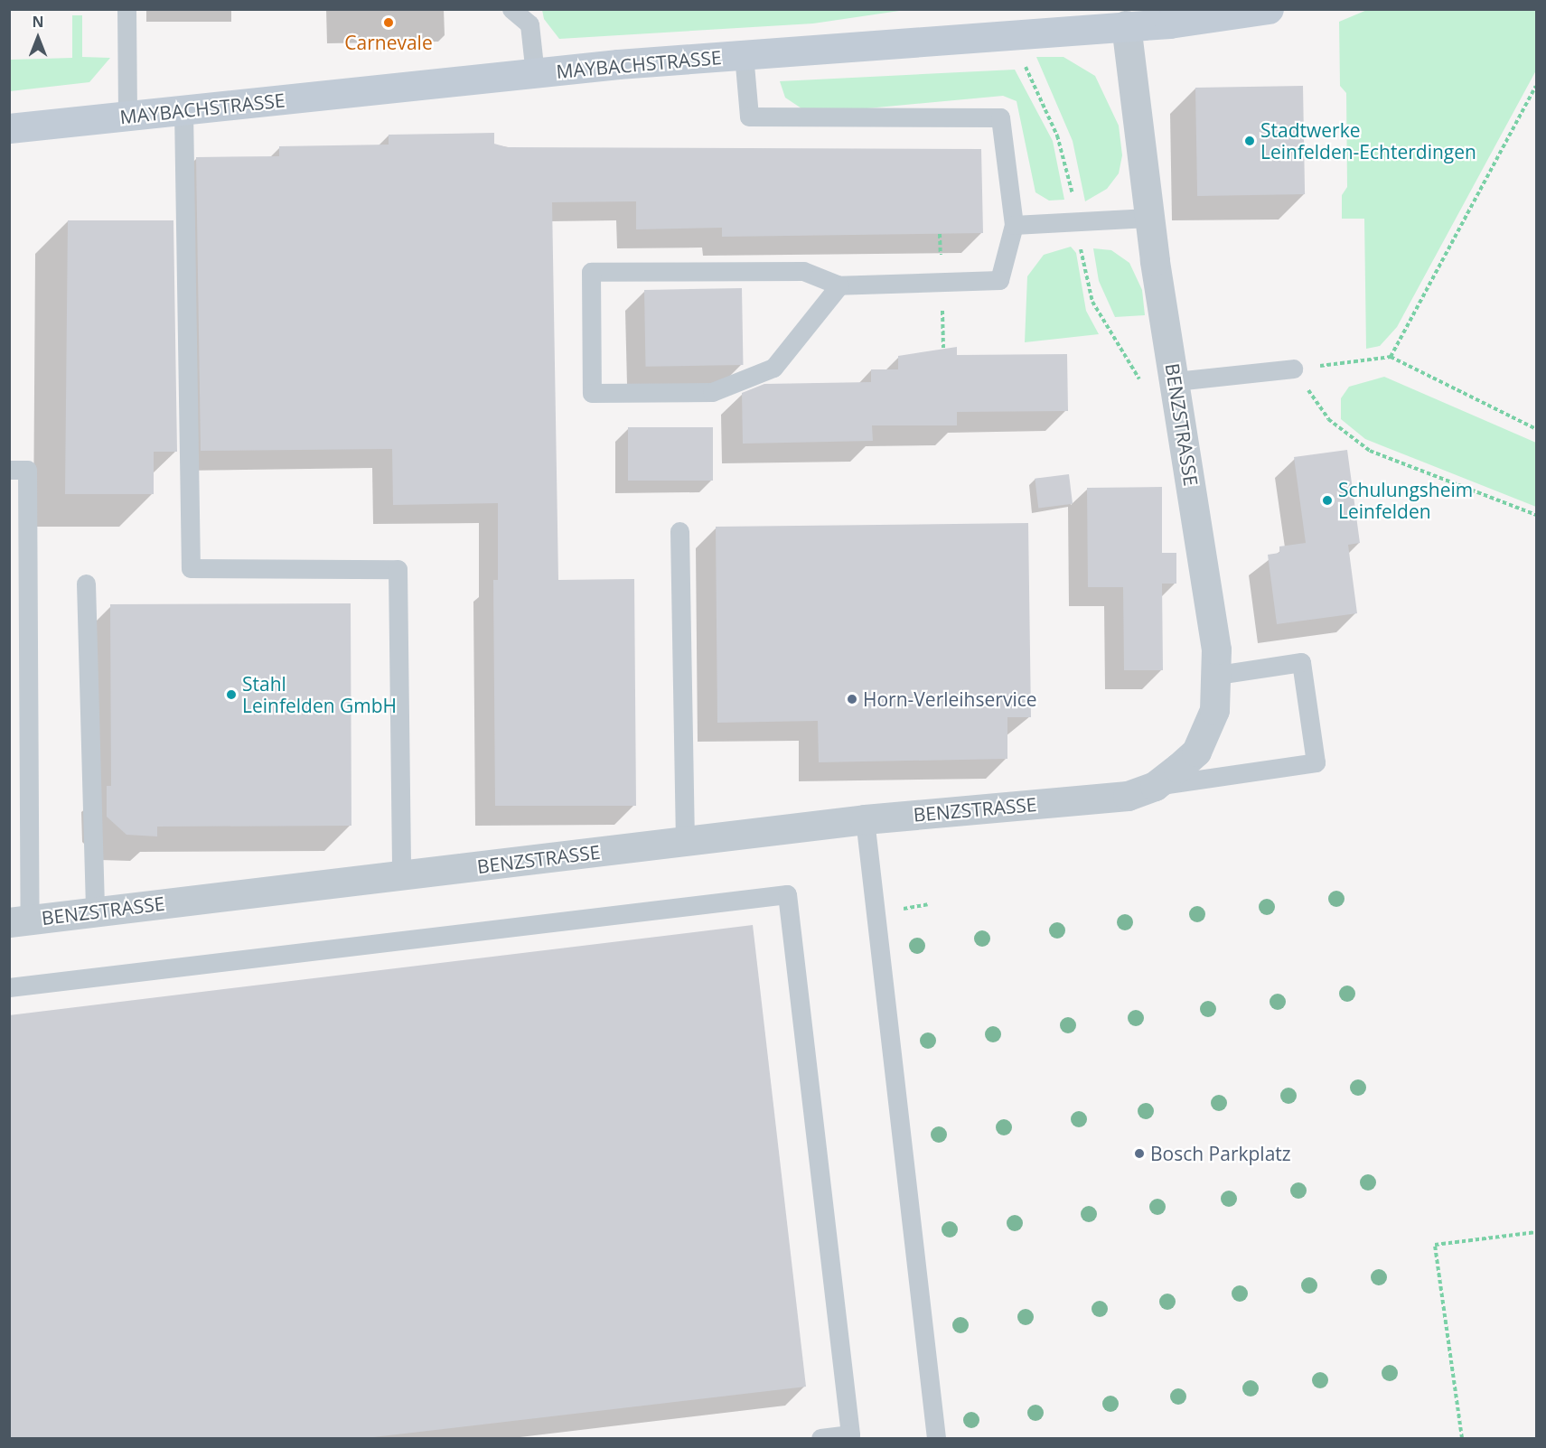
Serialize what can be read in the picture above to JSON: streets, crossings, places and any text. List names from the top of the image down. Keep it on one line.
{"streets":{"main road":["MAYBACHSTRASSE"],"street":["BENZSTRASSE"]},"crossings":[["MAYBACHSTRASSE","BENZSTRASSE"]],"places":["Carnevale","Stadtwerke Leinfelden-Echterdingen","Schulungsheim Leinfelden","Stahl Leinfelden GmbH","Horn-Verleihservice","Bosch Parkplatz"],"north":"top"}
